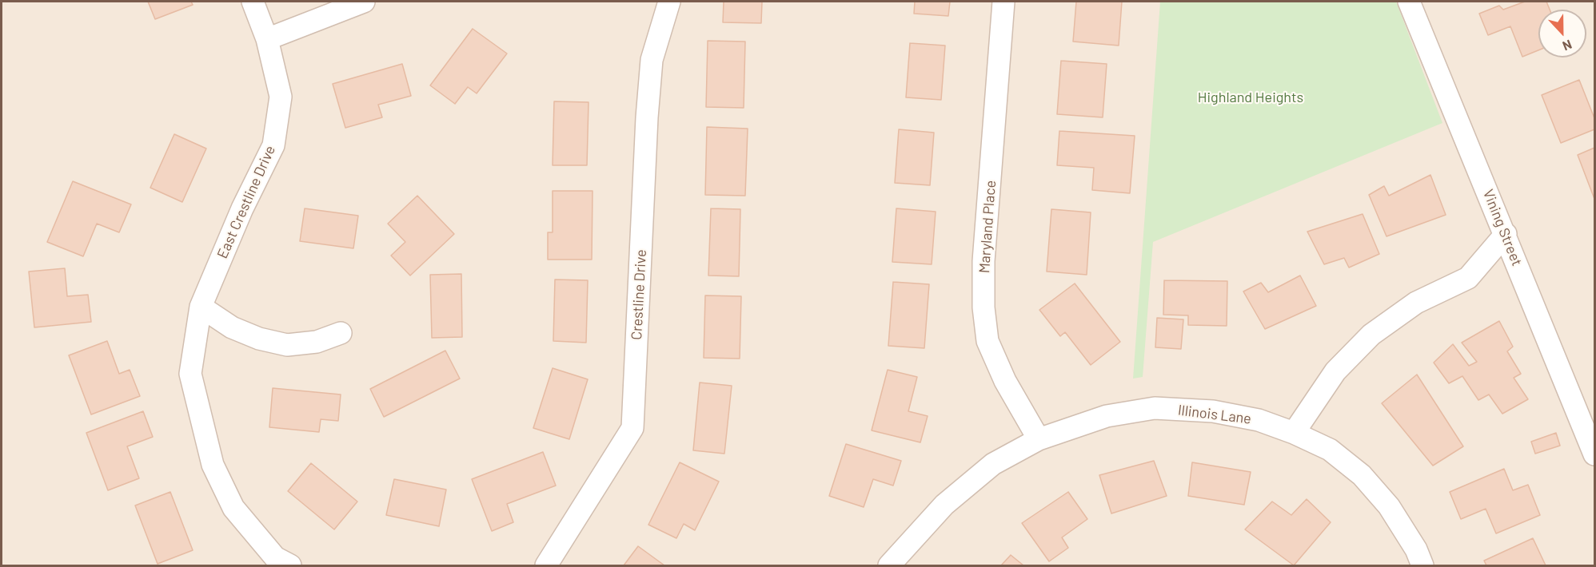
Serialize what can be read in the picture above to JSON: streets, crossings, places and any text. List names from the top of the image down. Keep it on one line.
{"streets":{"street":["East Crestline Drive","Maryland Place","Vining Street","Crestline Drive","Illinois Lane"]},"crossings":[["Maryland Place","Illinois Lane"]],"parks":["Highland Heights"],"north":"bottom"}
